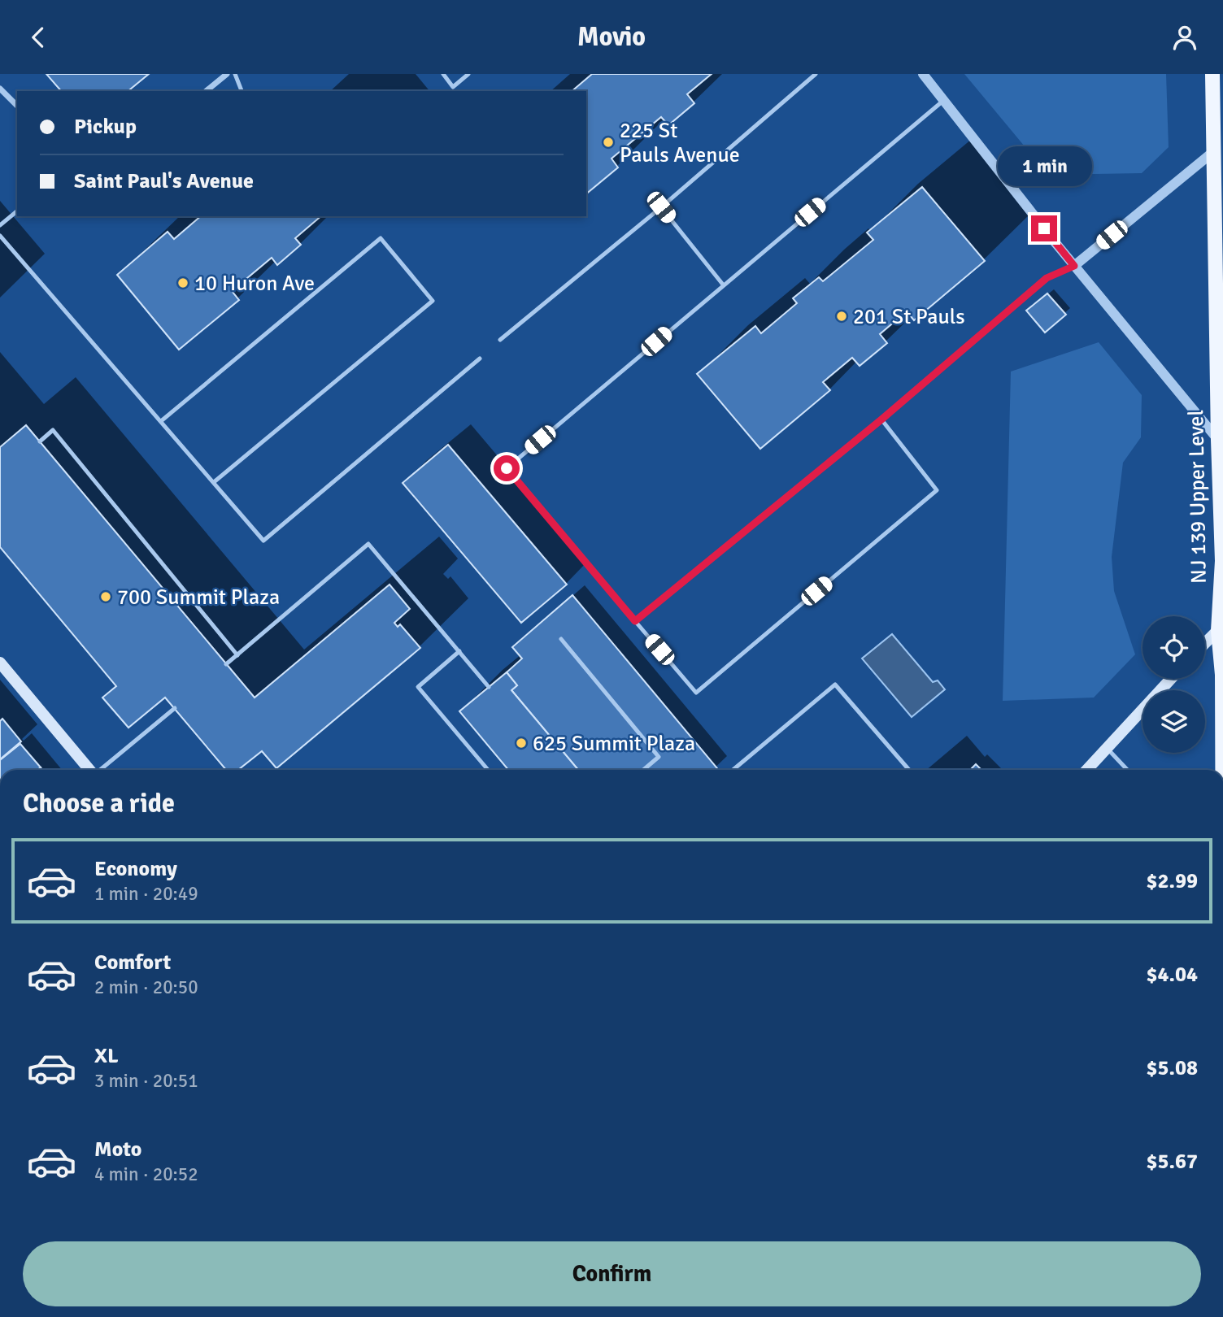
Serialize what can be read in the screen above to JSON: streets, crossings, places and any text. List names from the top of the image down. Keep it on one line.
{"streets":{"main road":["NJ 139 Upper Level"]},"places":["225 St Pauls Avenue","10 Huron Ave","201 St Pauls","700 Summit Plaza","625 Summit Plaza"],"page":{"header":"Movio","banner":["Pickup","Saint Paul's Avenue"],"bubble":"1 min","heading":"Choose a ride","list":[{"name":"Economy","note":"1 min · 20:49","value":"$2.99"},{"name":"Comfort","note":"2 min · 20:50","value":"$4.04"},{"name":"XL","note":"3 min · 20:51","value":"$5.08"},{"name":"Moto","note":"4 min · 20:52","value":"$5.67"}],"buttons":"Confirm"}}
